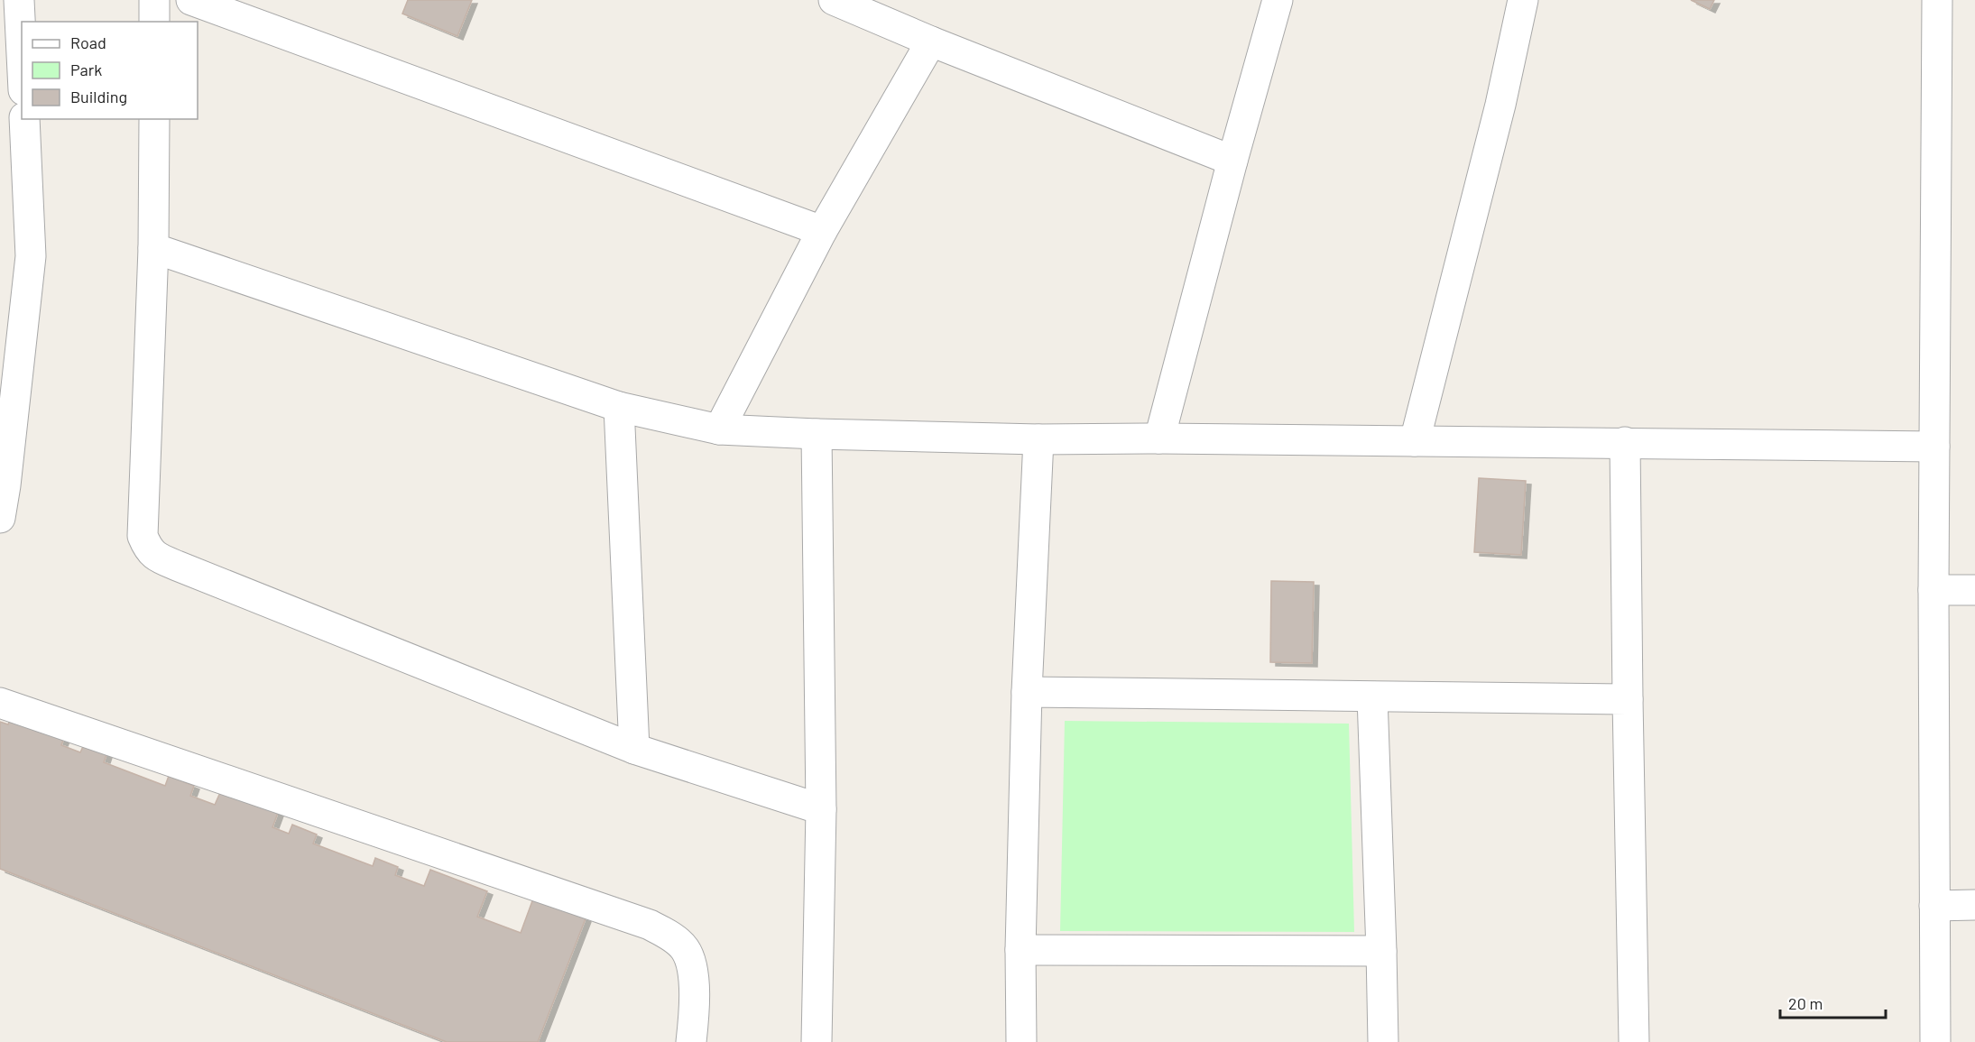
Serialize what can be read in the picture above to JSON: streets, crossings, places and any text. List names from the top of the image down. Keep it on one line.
{"legend":["Road","Park","Building"],"scale_bar":"20 m"}
